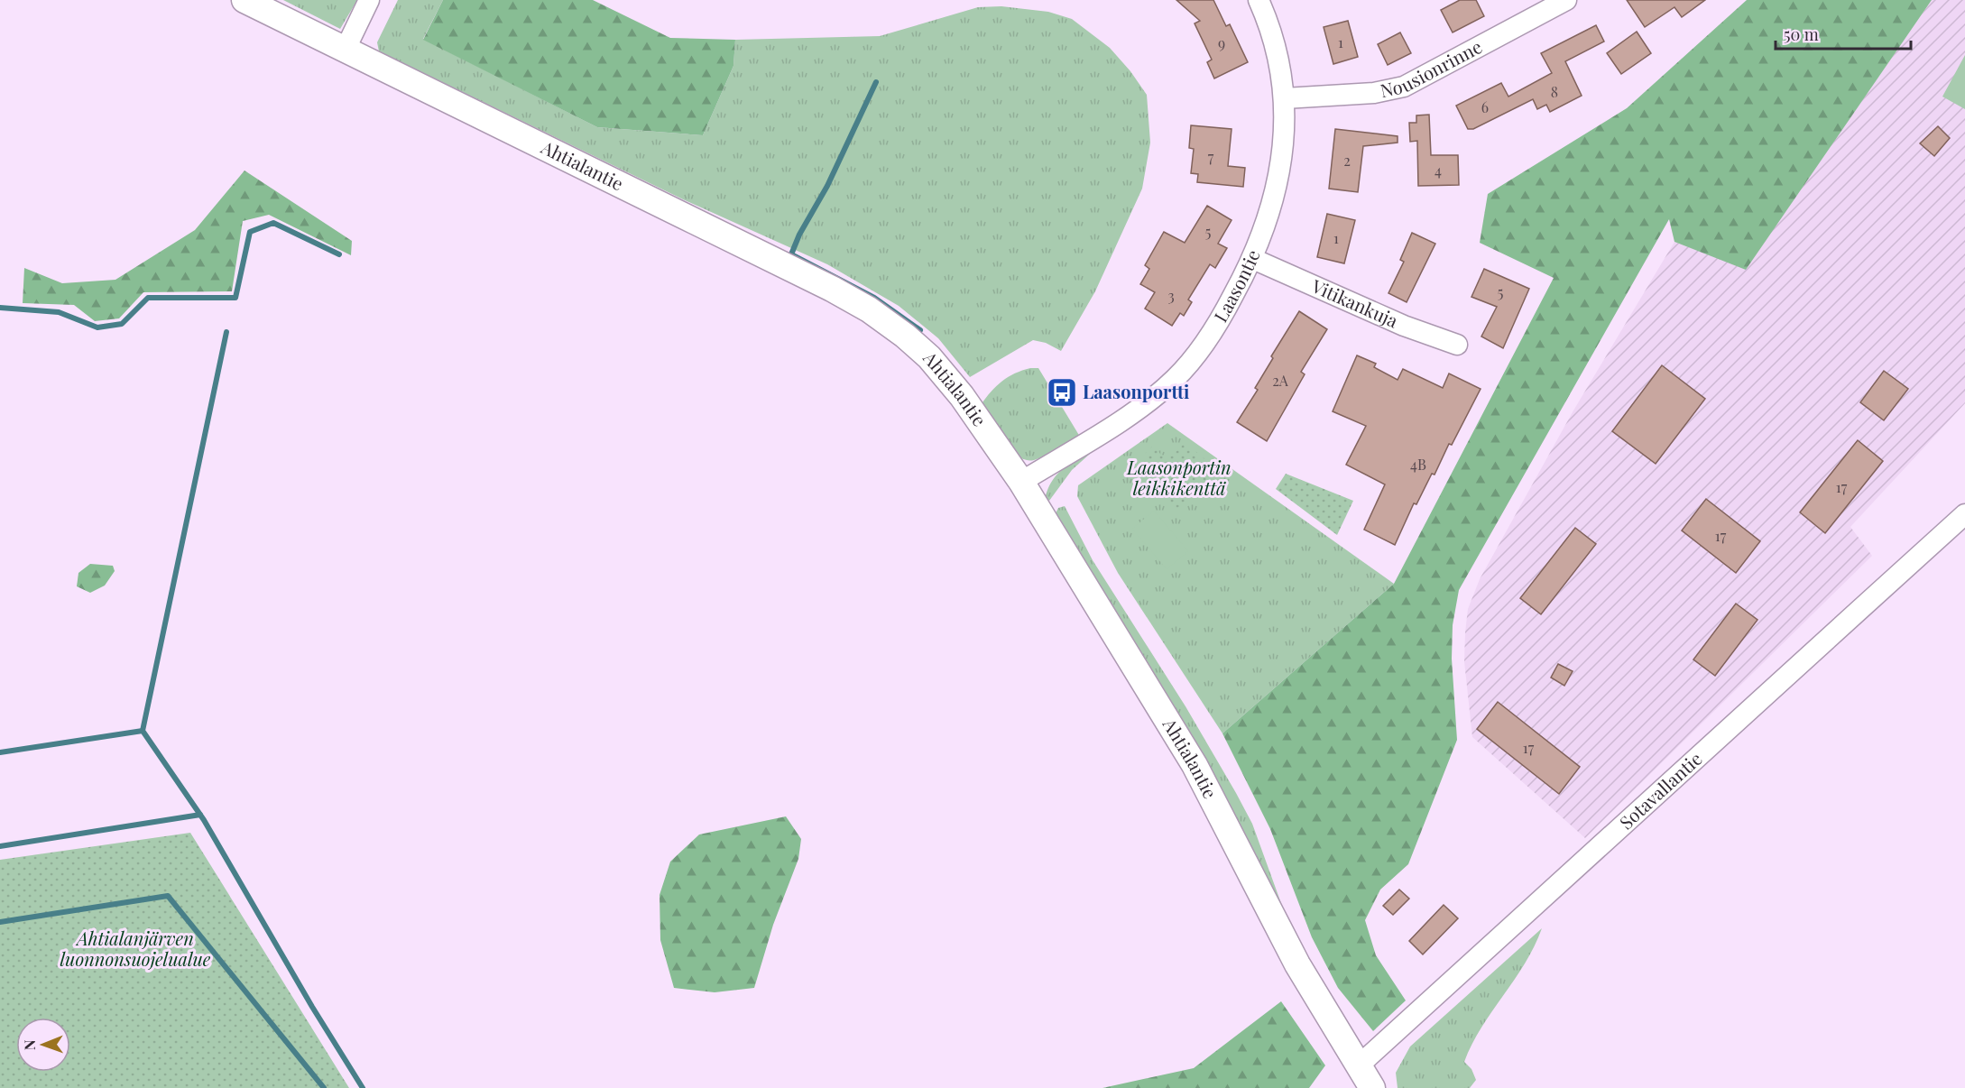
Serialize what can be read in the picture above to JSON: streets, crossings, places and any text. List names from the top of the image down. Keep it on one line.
{"streets":{"street":["Nousionrinne","Ahtialantie","Laasontie","Vitikankuja","Sotavallantie"]},"crossings":[["Nousionrinne","Laasontie"],["Ahtialantie","Laasontie"],["Ahtialantie","Sotavallantie"],["Laasontie","Vitikankuja"]],"parks":["Laasonportin leikkikenttä","Ahtialanjärven luonnonsuojelualue"],"places":{"bus stop":["Laasonportti"]},"house_numbers":["1","9","8","6","7","2","4","5","1","5","3","2A","4B","17","17","17"],"scale_bar":"50 m","north":"left"}
